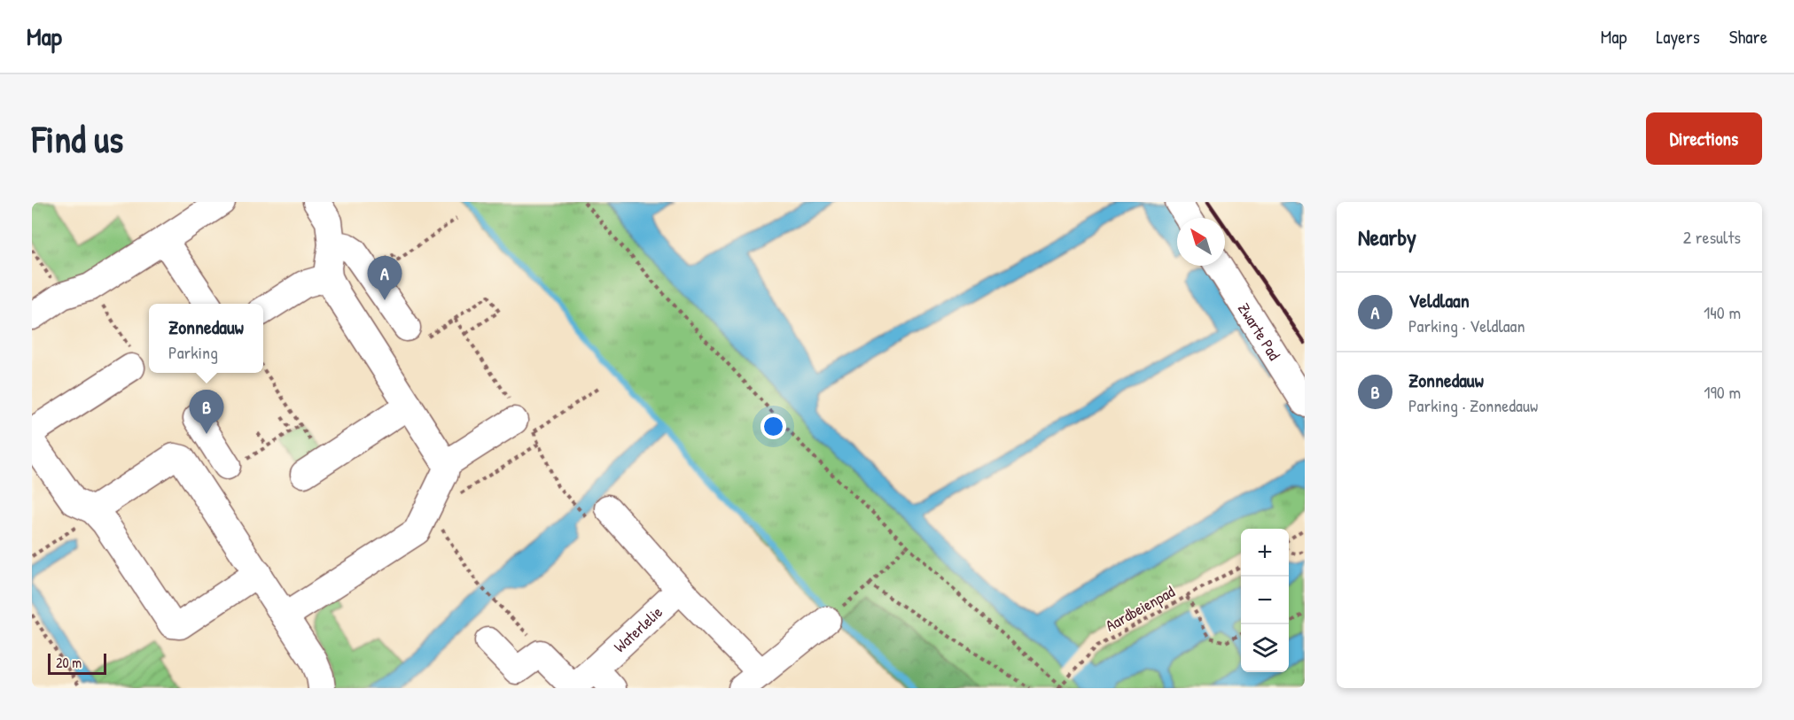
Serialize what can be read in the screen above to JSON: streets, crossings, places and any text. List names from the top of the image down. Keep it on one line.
{"streets":{"street":["Zwarte Pad","Waterlelie"],"path":["Aardbeienpad"]},"scale_bar":"20 m","north":"top left","page":{"header":"Map","nav":["Map","Layers","Share"],"buttons":"Directions","title":"Find us","heading":["Nearby","2 results"],"pins":["A","B"],"list":[{"mark":"A","name":"Veldlaan","note":"Parking · Veldlaan","value":"140 m"},{"mark":"B","name":"Zonnedauw","note":"Parking · Zonnedauw","value":"190 m"}],"popup":["Zonnedauw","Parking"],"map_buttons":["+","−"],"scale":"20 m"}}
